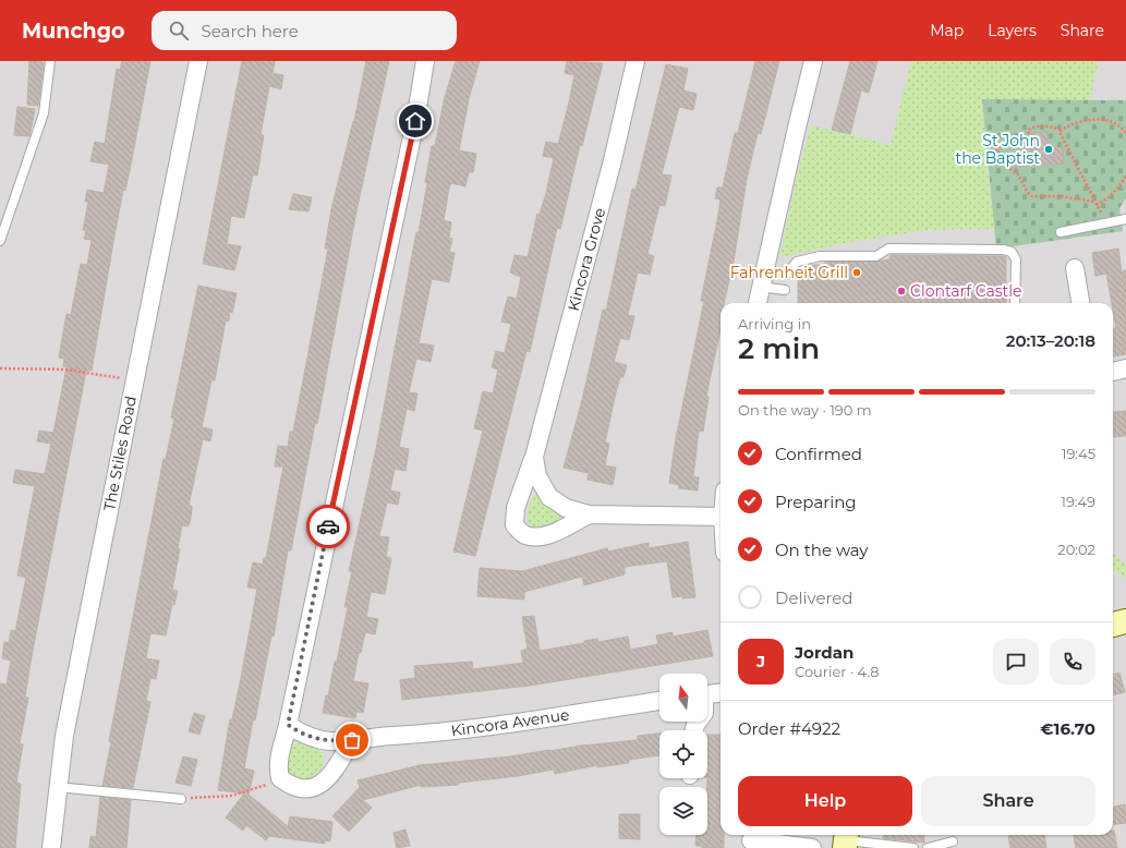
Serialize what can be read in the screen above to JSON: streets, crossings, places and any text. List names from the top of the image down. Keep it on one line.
{"streets":{"street":["Kincora Grove","The Stiles Road","Kincora Avenue"]},"places":["St John the Baptist","Fahrenheit Grill","Clontarf Castle"],"north":"top","page":{"header":"Munchgo","search":"Search here","nav":["Map","Layers","Share"],"heading":["2 min","Arriving in","20:13–20:18"],"panel":["Jordan","Courier · 4.8","Order #4922","€16.70"],"bar":"On the way · 190 m","list":[["Confirmed","19:45"],["Preparing","19:49"],["On the way","20:02"],"Delivered"],"round":"J","buttons":["Help","Share"]}}
